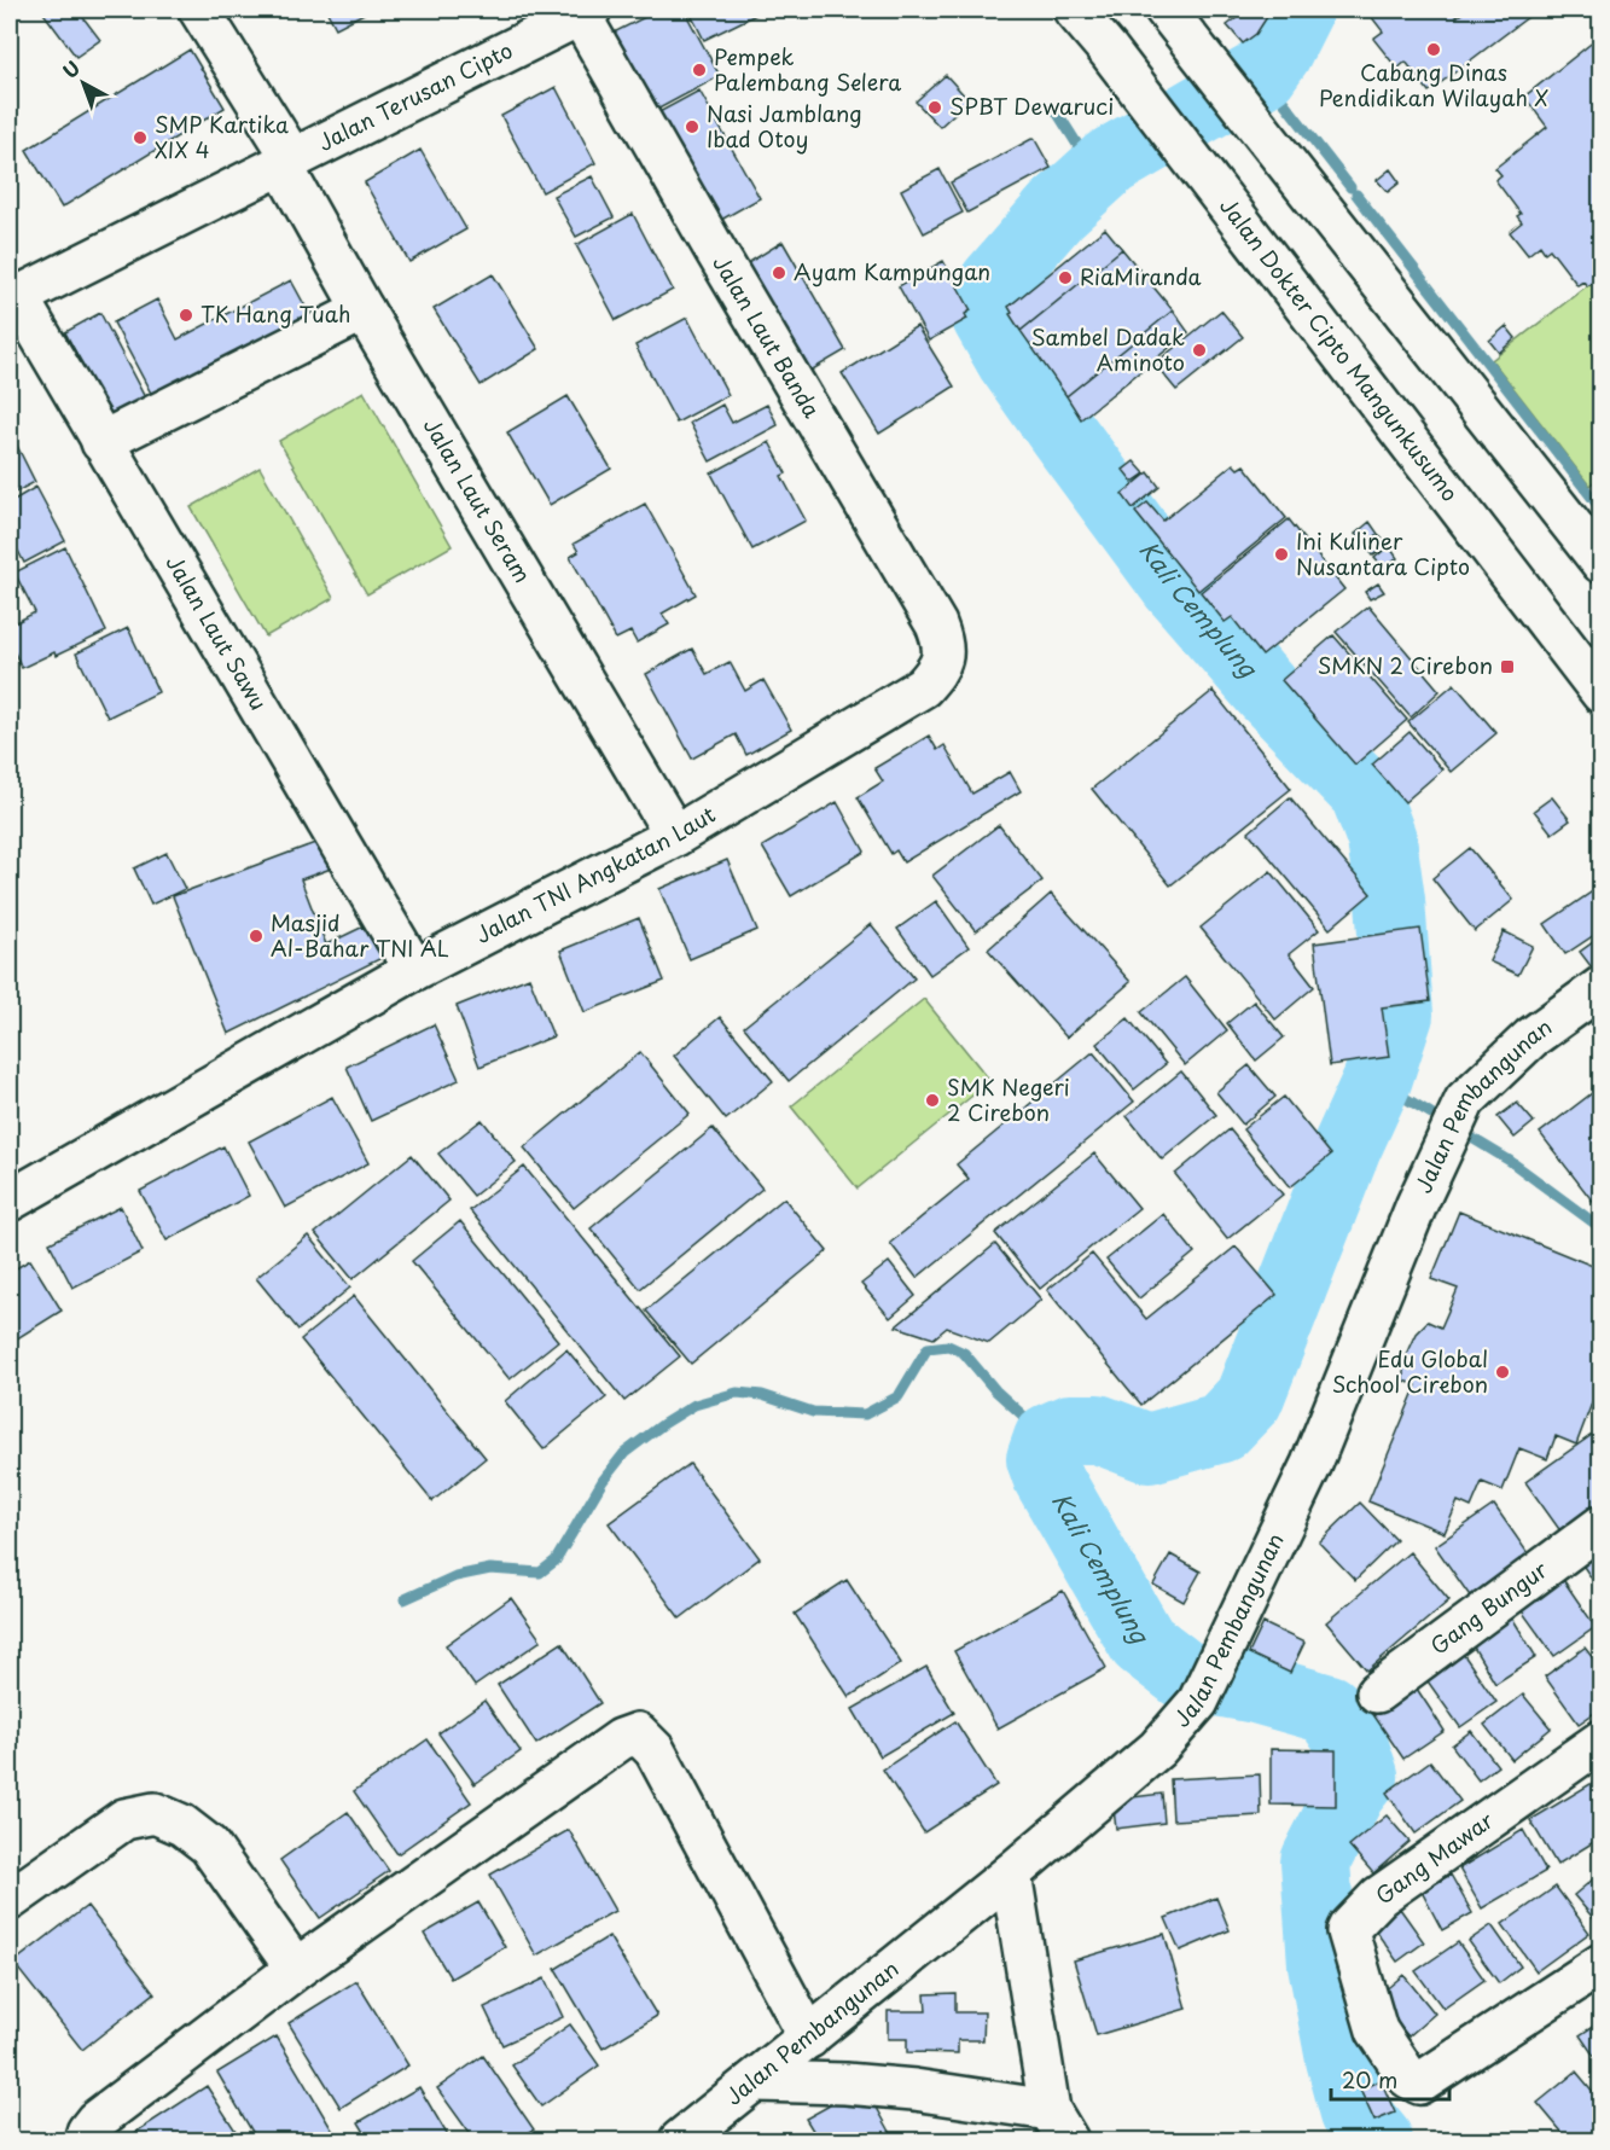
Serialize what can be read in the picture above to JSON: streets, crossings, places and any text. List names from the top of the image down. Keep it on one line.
{"streets":{"street":["Jalan Terusan Cipto","Jalan Laut Banda","Jalan Dokter Cipto Mangunkusumo","Jalan Laut Seram","Jalan Laut Sawu","Jalan TNI Angkatan Laut","Jalan Pembangunan","Gang Bungur","Gang Mawar"]},"crossings":[["Jalan Terusan Cipto","Jalan Laut Banda"],["Jalan Terusan Cipto","Jalan Laut Seram"],["Jalan Terusan Cipto","Jalan Laut Sawu"],["Jalan Laut Banda","Jalan TNI Angkatan Laut"],["Jalan Laut Seram","Jalan TNI Angkatan Laut"],["Jalan Laut Sawu","Jalan TNI Angkatan Laut"]],"water":["Kali Cemplung"],"places":{"other":["Cabang Dinas Pendidikan Wilayah X","Pempek Palembang Selera","SPBT Dewaruci","Nasi Jamblang Ibad Otoy","SMP Kartika XIX 4","Ayam Kampungan","RiaMiranda","TK Hang Tuah","Sambel Dadak Aminoto","Ini Kuliner Nusantara Cipto","Masjid Al-Bahar TNI AL","SMK Negeri 2 Cirebon","Edu Global School Cirebon"],"transit":["SMKN 2 Cirebon"]},"scale_bar":"20 m","north":"top left"}
